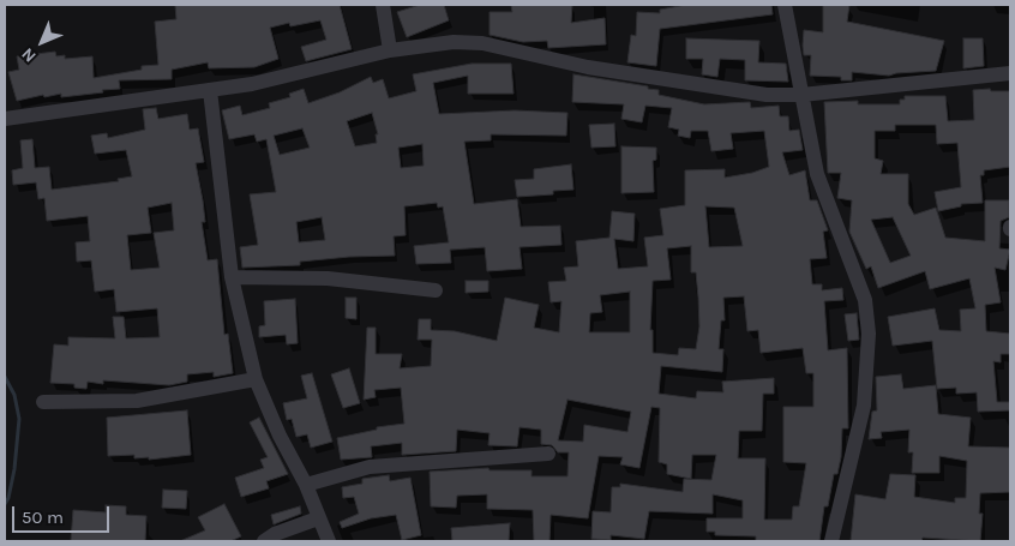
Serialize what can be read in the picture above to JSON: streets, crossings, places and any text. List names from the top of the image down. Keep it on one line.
{"scale_bar":"50 m","north":"bottom left"}
